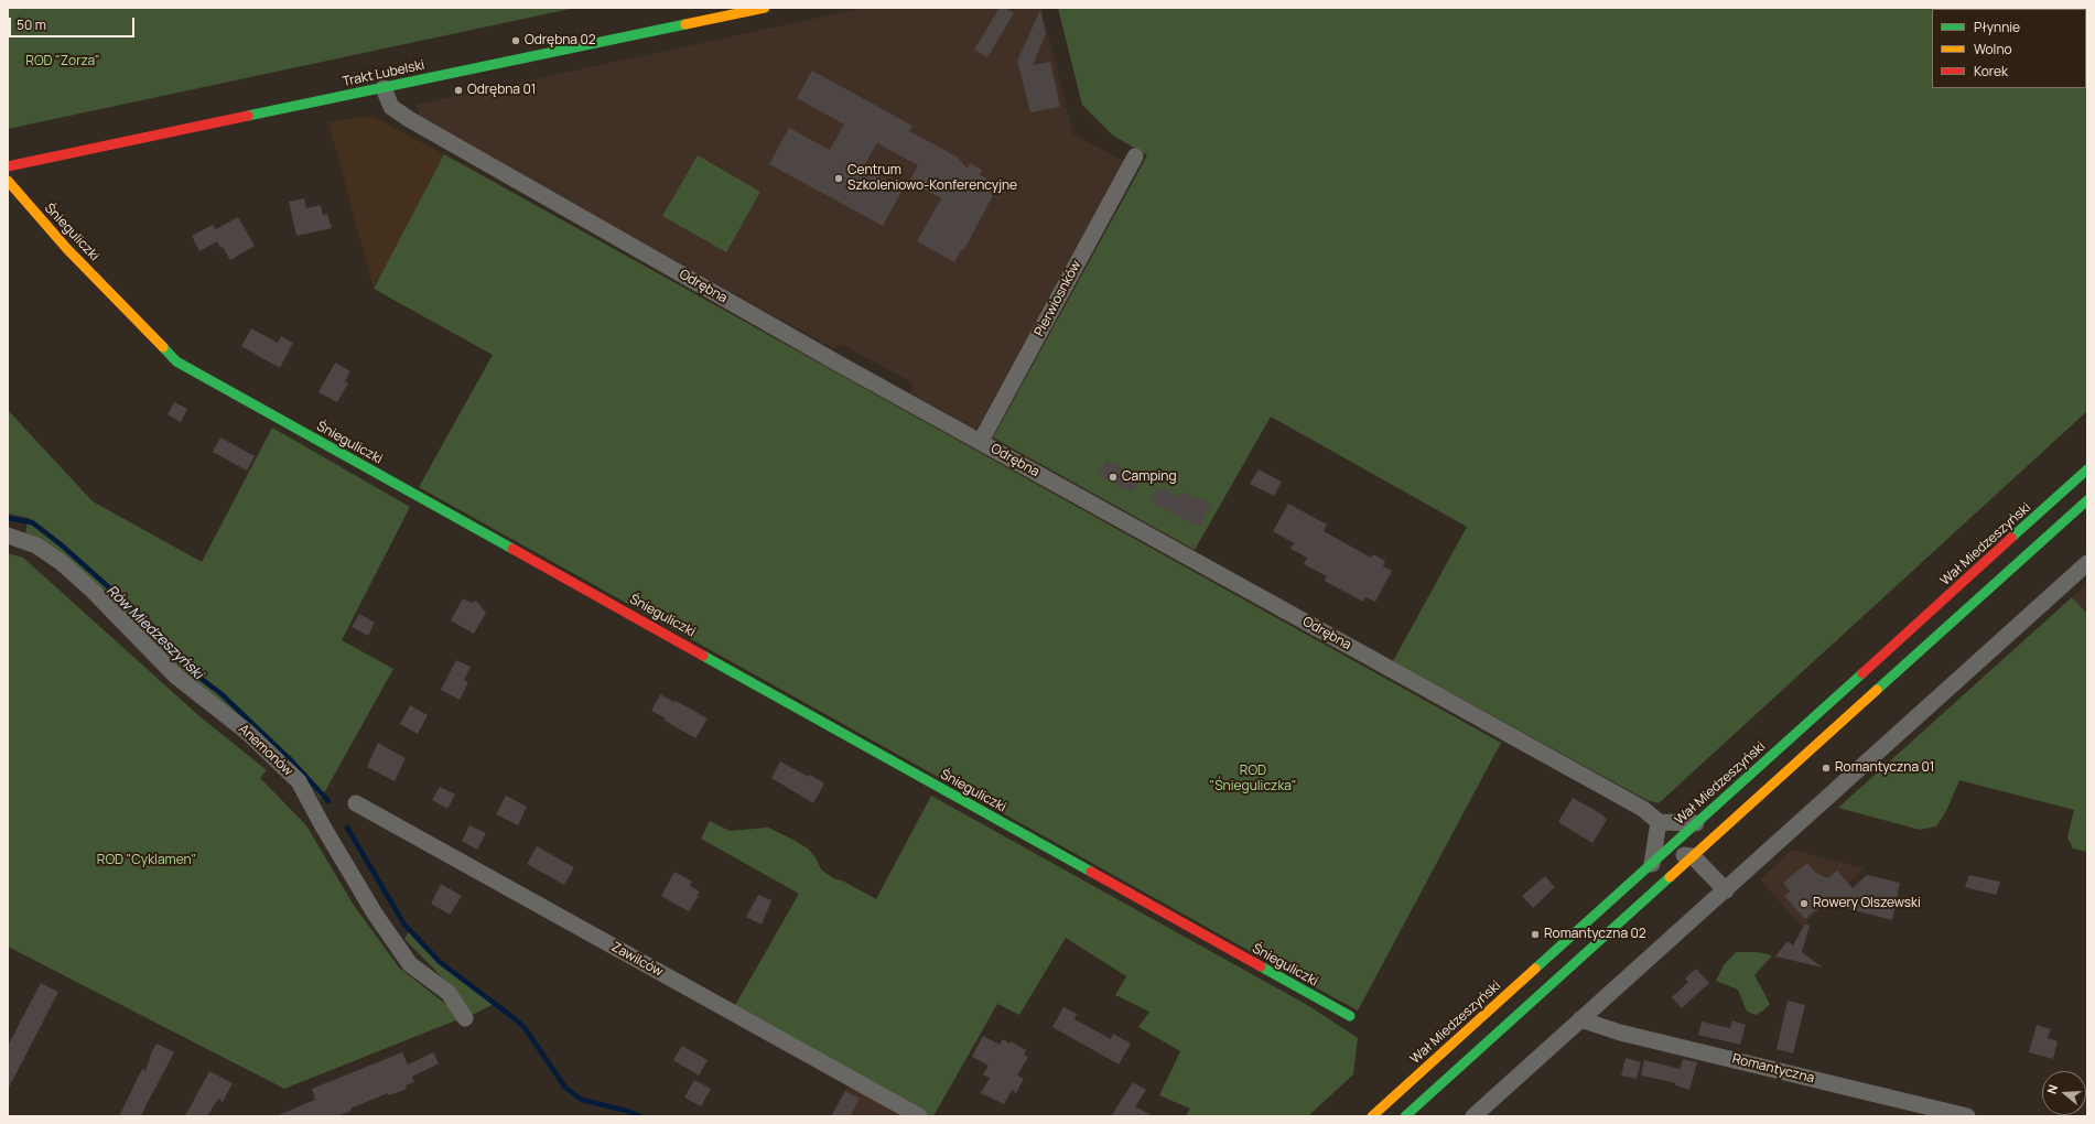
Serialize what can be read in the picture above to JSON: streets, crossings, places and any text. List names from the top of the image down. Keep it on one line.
{"streets":{"street":["Trakt Lubelski","Śnieguliczki","Odrębna","Pierwiosnków","Wał Miedzeszyński","Anemonów","Zawilców","Romantyczna"]},"crossings":[["Trakt Lubelski","Odrębna"],["Odrębna","Pierwiosnków"]],"water":["Rów Miedzeszyński"],"parks":["ROD \"Zorza\"","ROD \"Śnieguliczka\"","ROD \"Cyklamen\""],"places":["Odrębna 02","Odrębna 01","Centrum Szkoleniowo-Konferencyjne","Camping","Romantyczna 01","Rowery Olszewski","Romantyczna 02"],"legend":["Płynnie","Wolno","Korek"],"scale_bar":"50 m","north":"left"}
